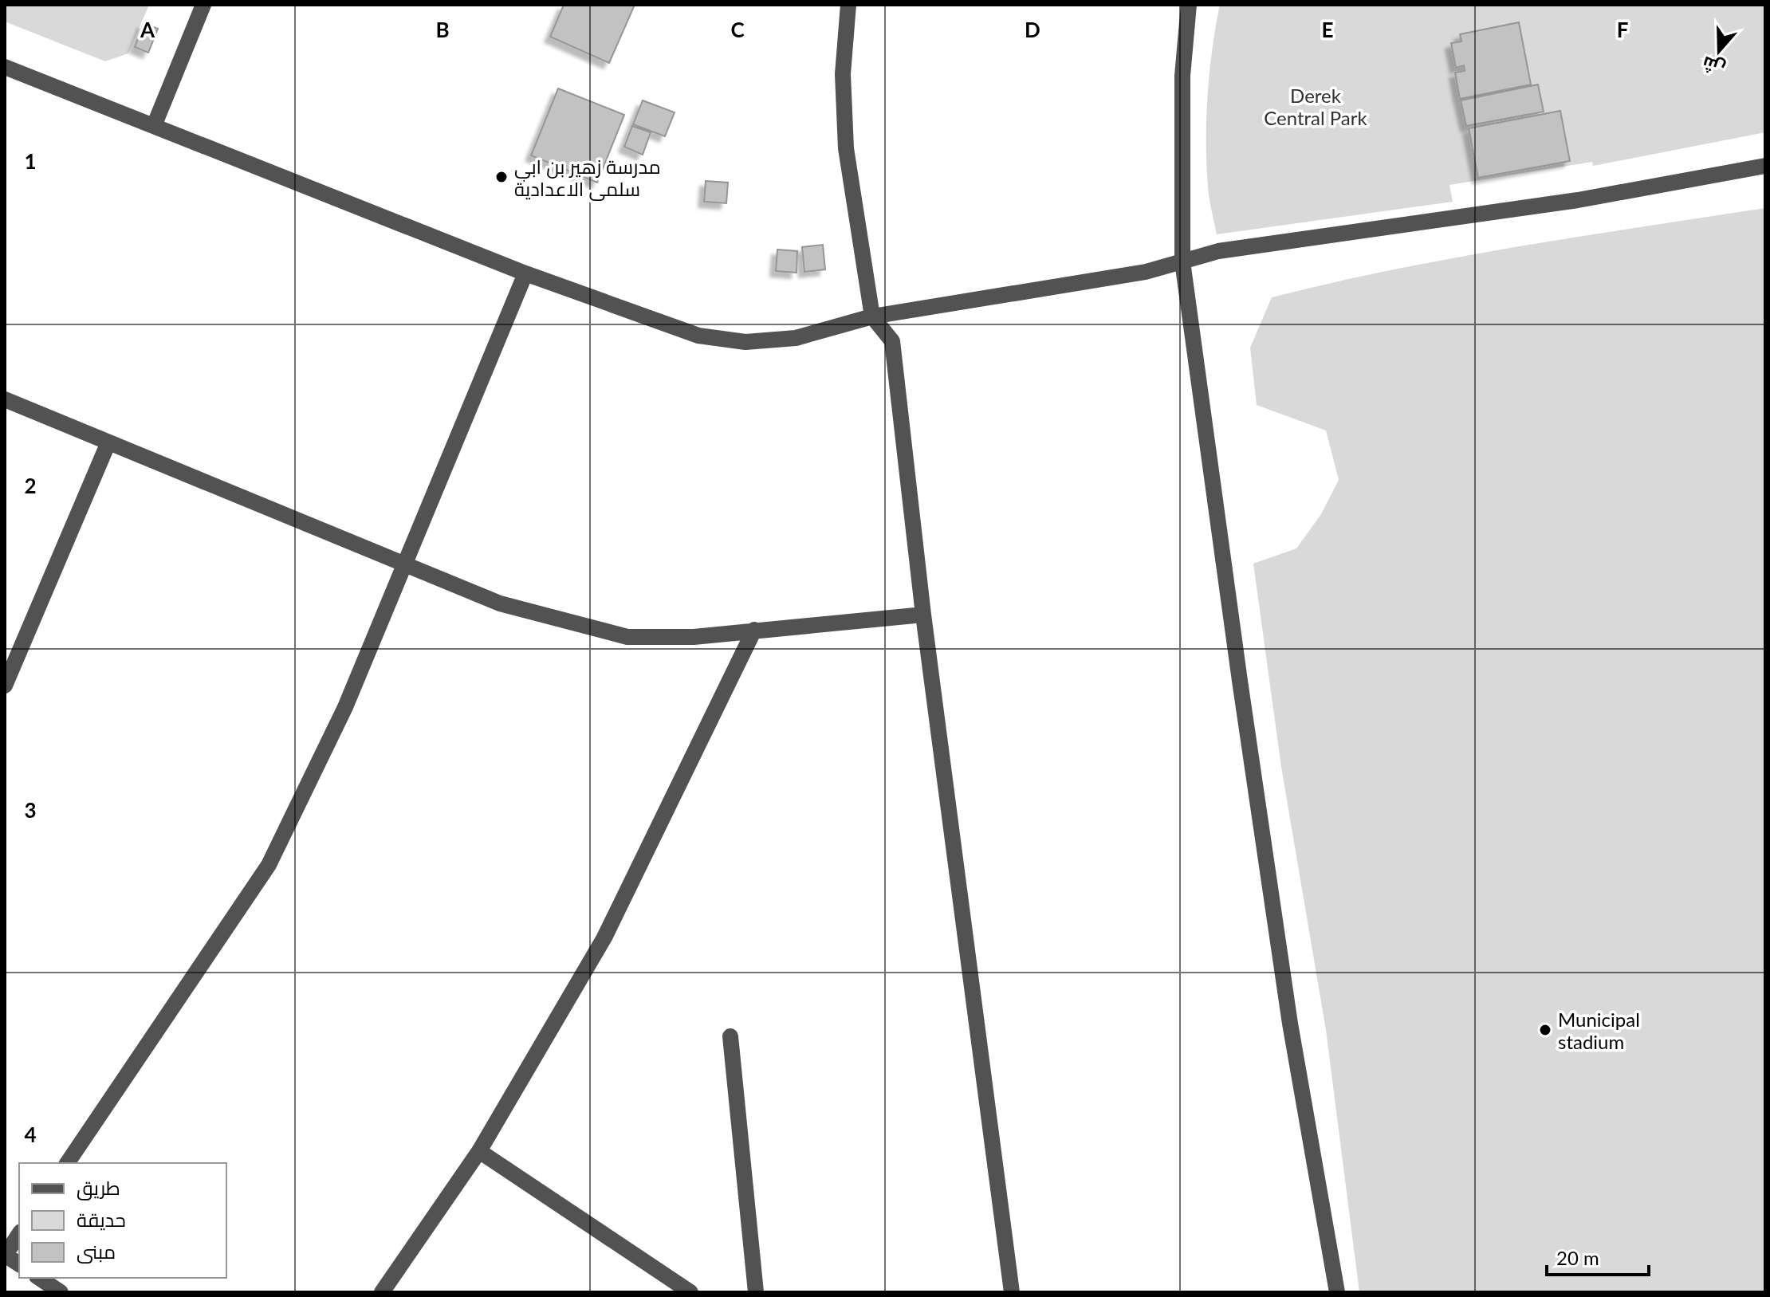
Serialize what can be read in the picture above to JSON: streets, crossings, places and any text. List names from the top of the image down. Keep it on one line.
{"parks":["Derek Central Park"],"places":["مدرسة زهير بن ابي سلمى الاعدادية","Municipal stadium"],"legend":["طريق","حديقة","مبنى"],"scale_bar":"20 m","north":"bottom","grid":{"columns":["A","B","C","D","E","F"],"rows":["1","2","3","4"]}}
